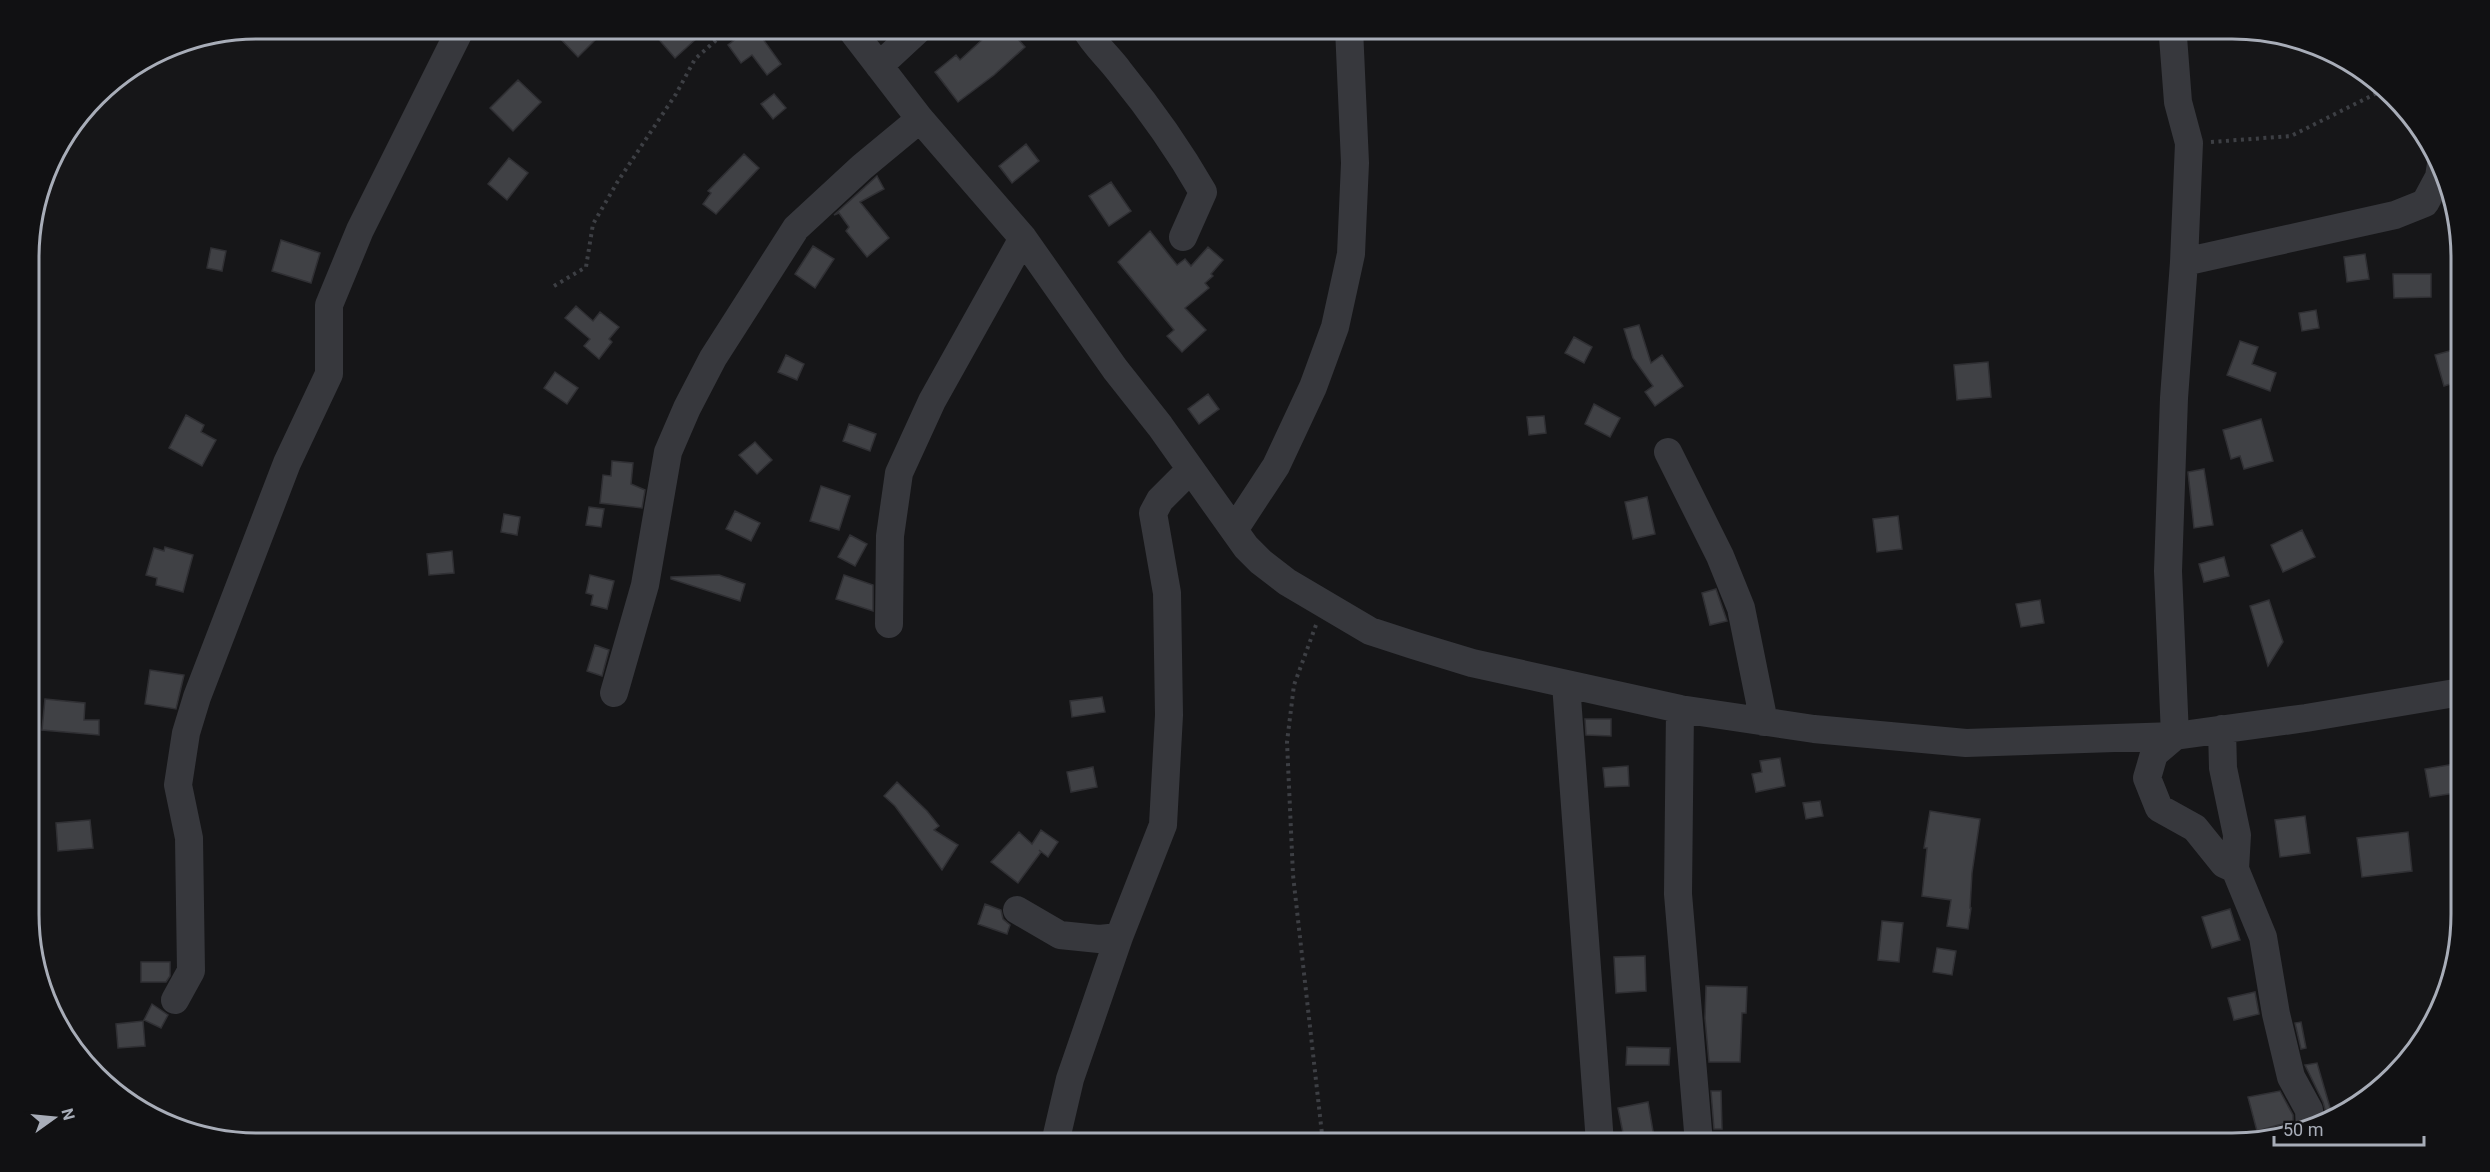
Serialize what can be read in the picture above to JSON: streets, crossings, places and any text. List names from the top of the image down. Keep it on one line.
{"scale_bar":"50 m","north":"right"}
